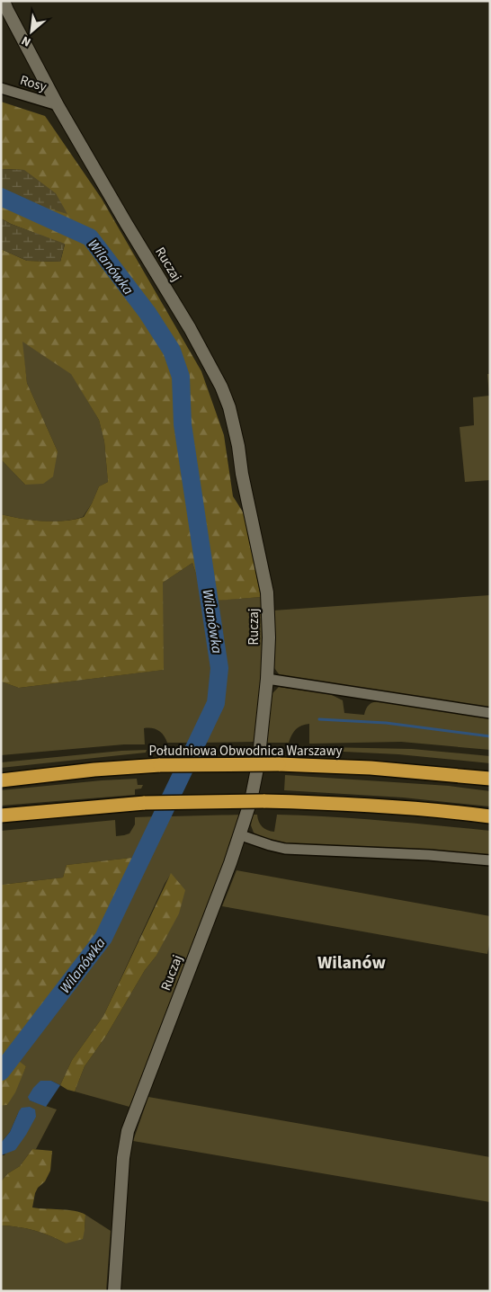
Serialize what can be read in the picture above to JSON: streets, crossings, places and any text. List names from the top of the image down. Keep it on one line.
{"streets":{"highway":["Południowa Obwodnica Warszawy"],"street":["Rosy","Ruczaj"]},"crossings":[["Rosy","Ruczaj"]],"districts":["Wilanów"],"water":["Wilanówka"],"north":"bottom left"}
